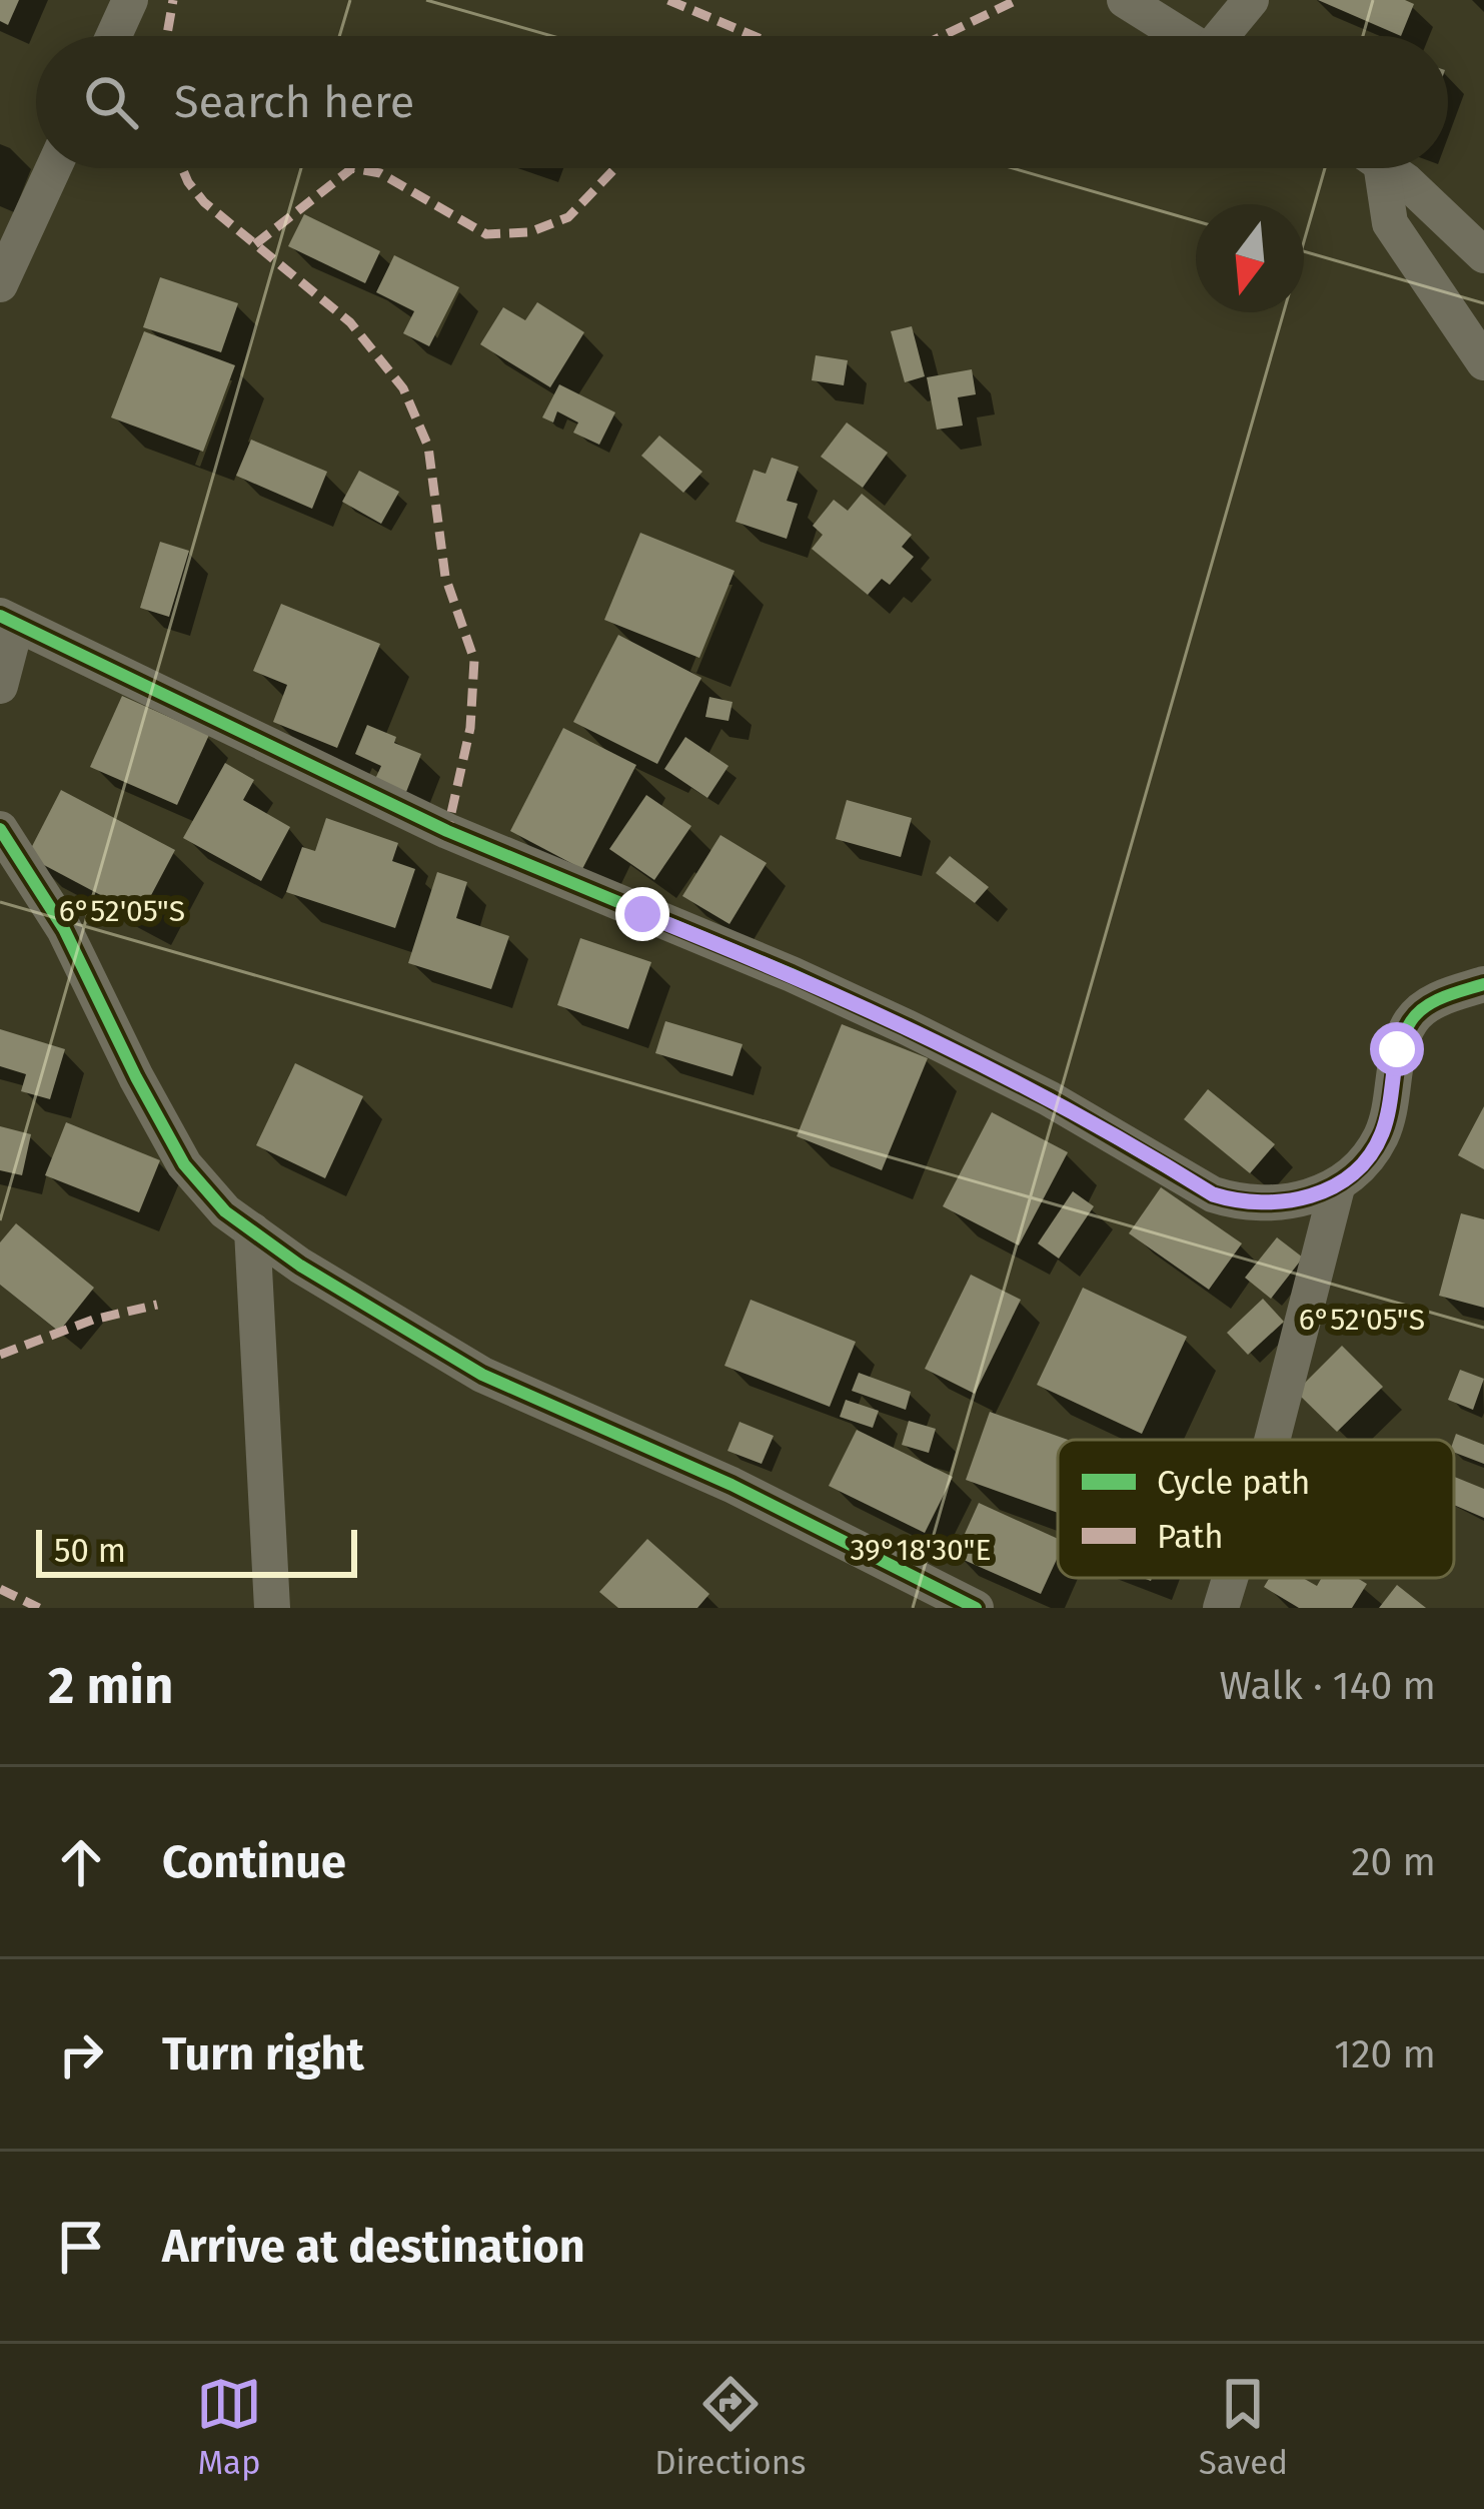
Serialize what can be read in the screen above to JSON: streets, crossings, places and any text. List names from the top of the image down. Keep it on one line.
{"legend":["Cycle path","Path"],"scale_bar":"50 m","north":"bottom","page":{"search":"Search here","scale":"50 m","heading":["2 min","Walk · 140 m"],"list":[["Continue","20 m"],["Turn right","120 m"],"Arrive at destination"],"nav":["Map","Directions","Saved"]},"coordinates":["6°52'05\"S","39°18'30\"E"]}
